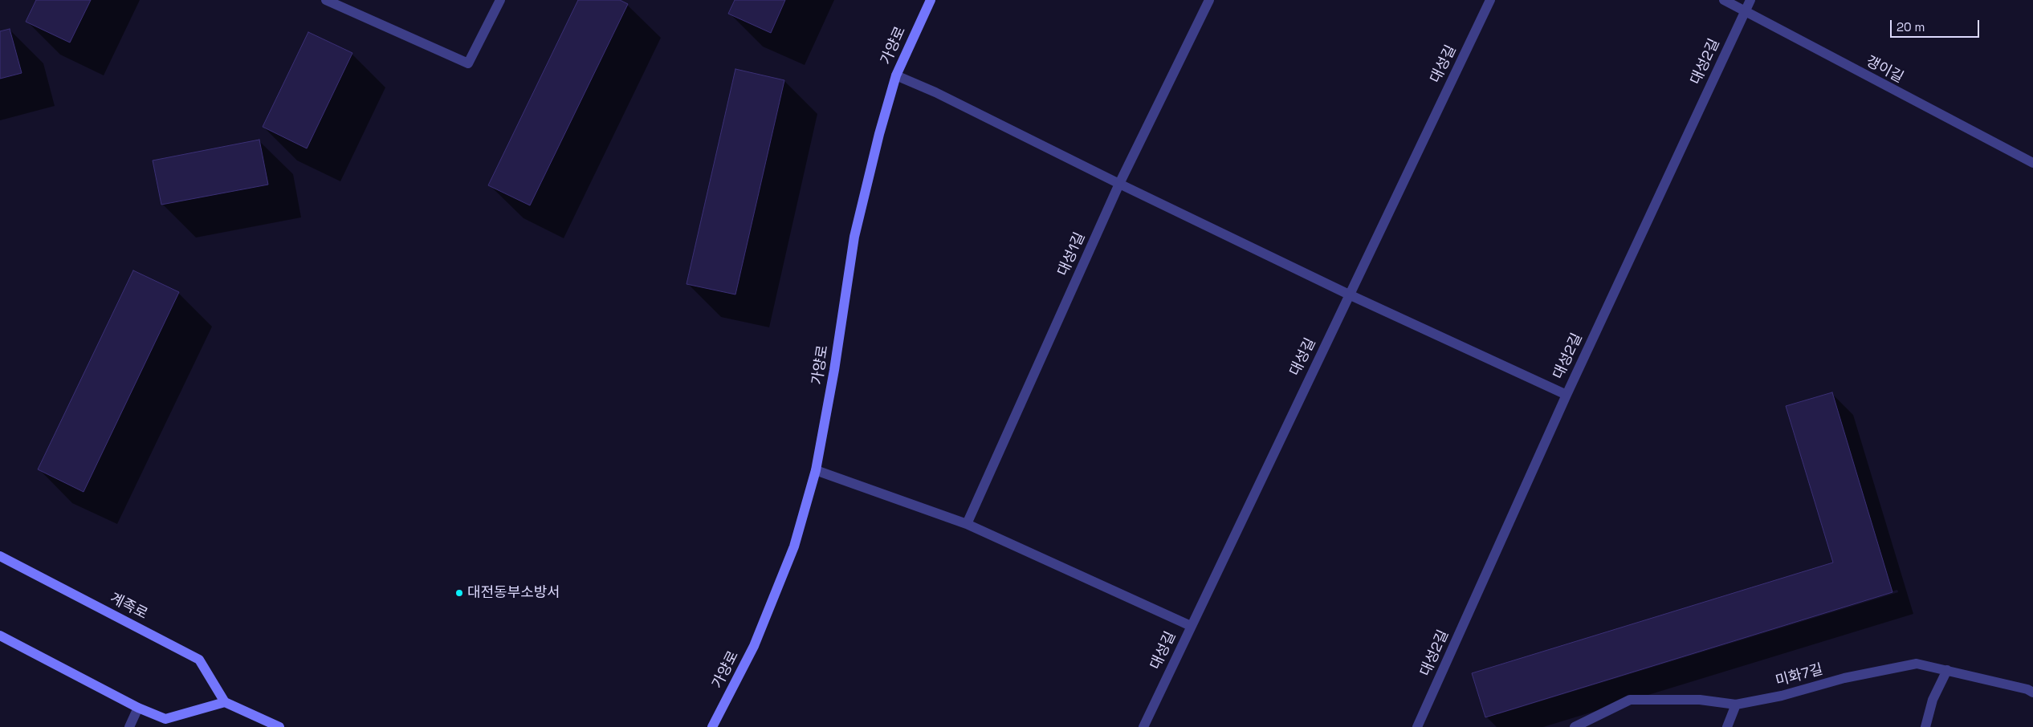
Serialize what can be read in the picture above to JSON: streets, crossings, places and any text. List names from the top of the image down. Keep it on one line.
{"streets":{"street":["가양로","대성2길","대성길","갱이길","대성1길","계족로","미화7길"]},"crossings":[["대성2길","갱이길"]],"places":["대전동부소방서"],"scale_bar":"20 m"}
